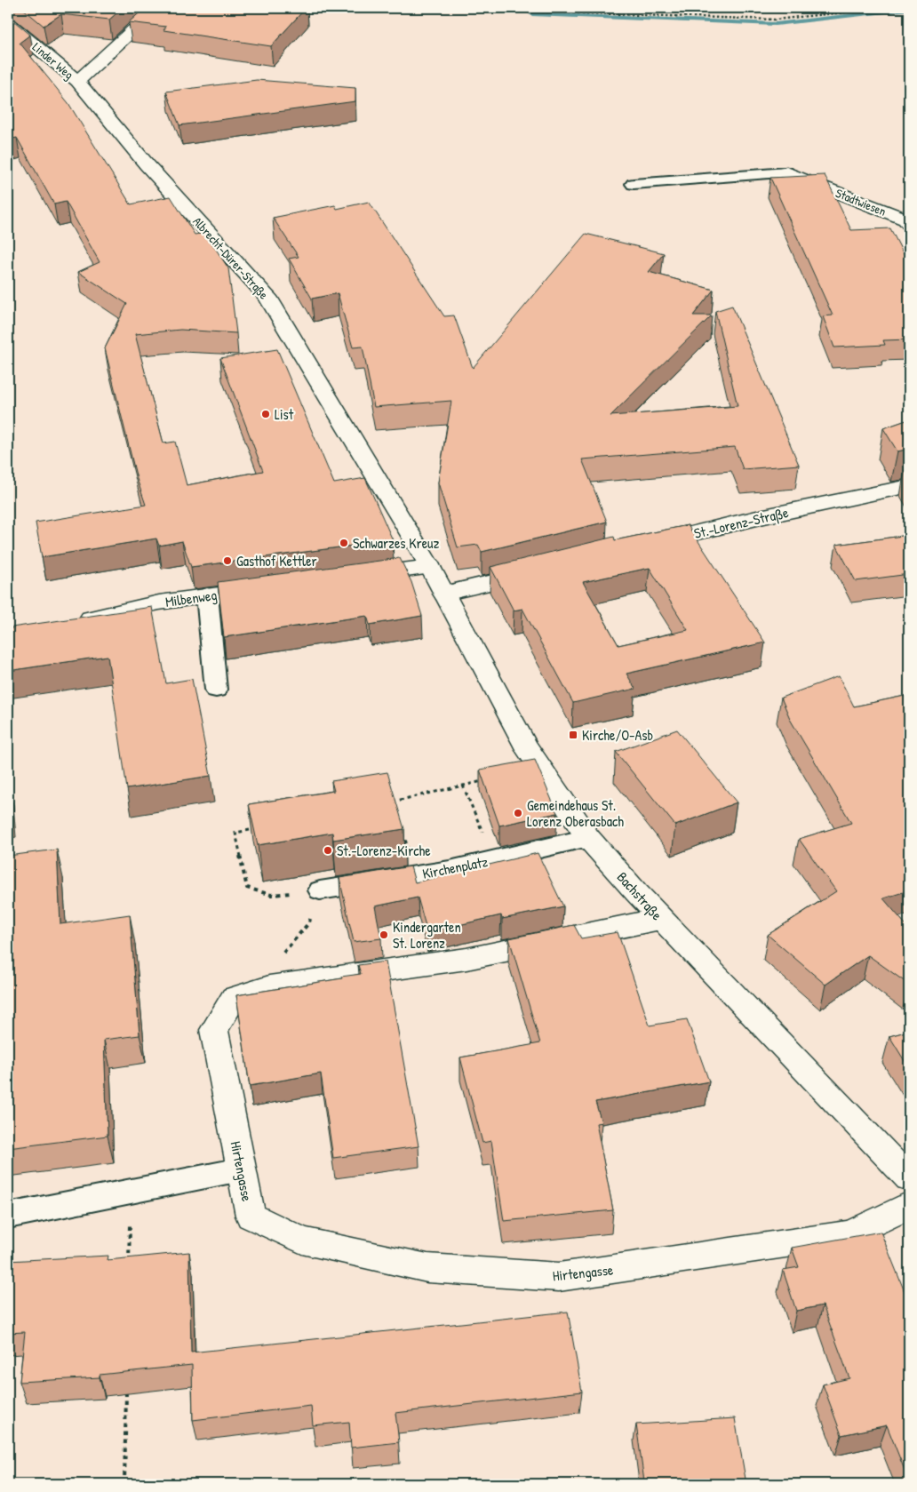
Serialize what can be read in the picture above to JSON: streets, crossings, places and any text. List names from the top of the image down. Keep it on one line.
{"streets":{"street":["Linder Weg","Stadtwiesen","Albrecht-Dürer-Straße","St.-Lorenz-Straße","Milbenweg","Bachstraße","Hirtengasse"],"lane":["Kirchenplatz"]},"crossings":[["Linder Weg","Albrecht-Dürer-Straße"],["Albrecht-Dürer-Straße","Bachstraße"],["Kirchenplatz","Bachstraße"],["Bachstraße","Hirtengasse"]],"places":{"other":["List","Schwarzes Kreuz","Gasthof Kettler","Gemeindehaus St. Lorenz Oberasbach","St.-Lorenz-Kirche","Kindergarten St. Lorenz"],"transit":["Kirche/O-Asb"]}}
